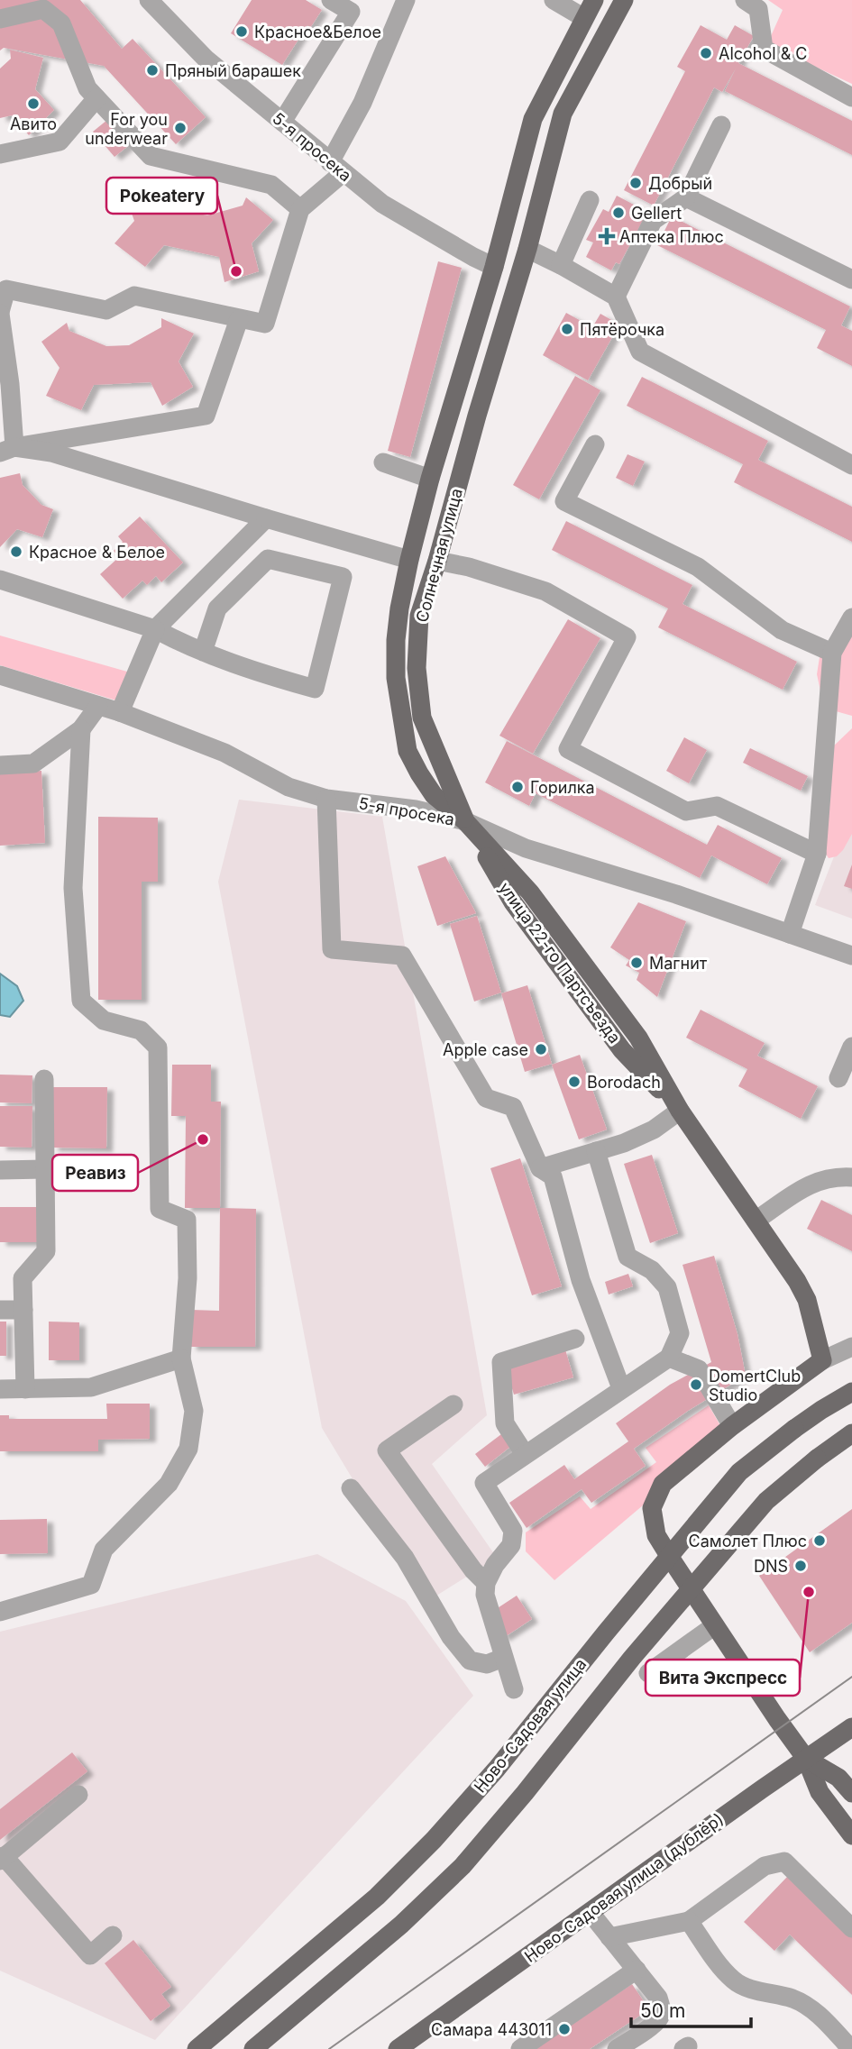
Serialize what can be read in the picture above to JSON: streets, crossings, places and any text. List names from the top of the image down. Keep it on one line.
{"streets":{"main road":["Солнечная улица","улица 22-го Партсъезда","Ново-Садовая улица","Ново-Садовая улица (дублёр)"],"street":["5-я просека"]},"crossings":[["5-я просека","Солнечная улица"],["5-я просека","улица 22-го Партсъезда"],["Солнечная улица","улица 22-го Партсъезда"]],"places":{"other":["Красное&Белое","Alcohol & C","Пряный барашек","Авито","For you underwear","Добрый","Gellert","Pokeatery","Пятёрочка","Красное & Белое","Горилка","Магнит","Apple case","Borodach","Реавиз","DomertClub Studio","Самолет Плюс","DNS","Вита Экспресс","Самара 443011"],"health":["Аптека Плюс"]},"scale_bar":"50 m"}
